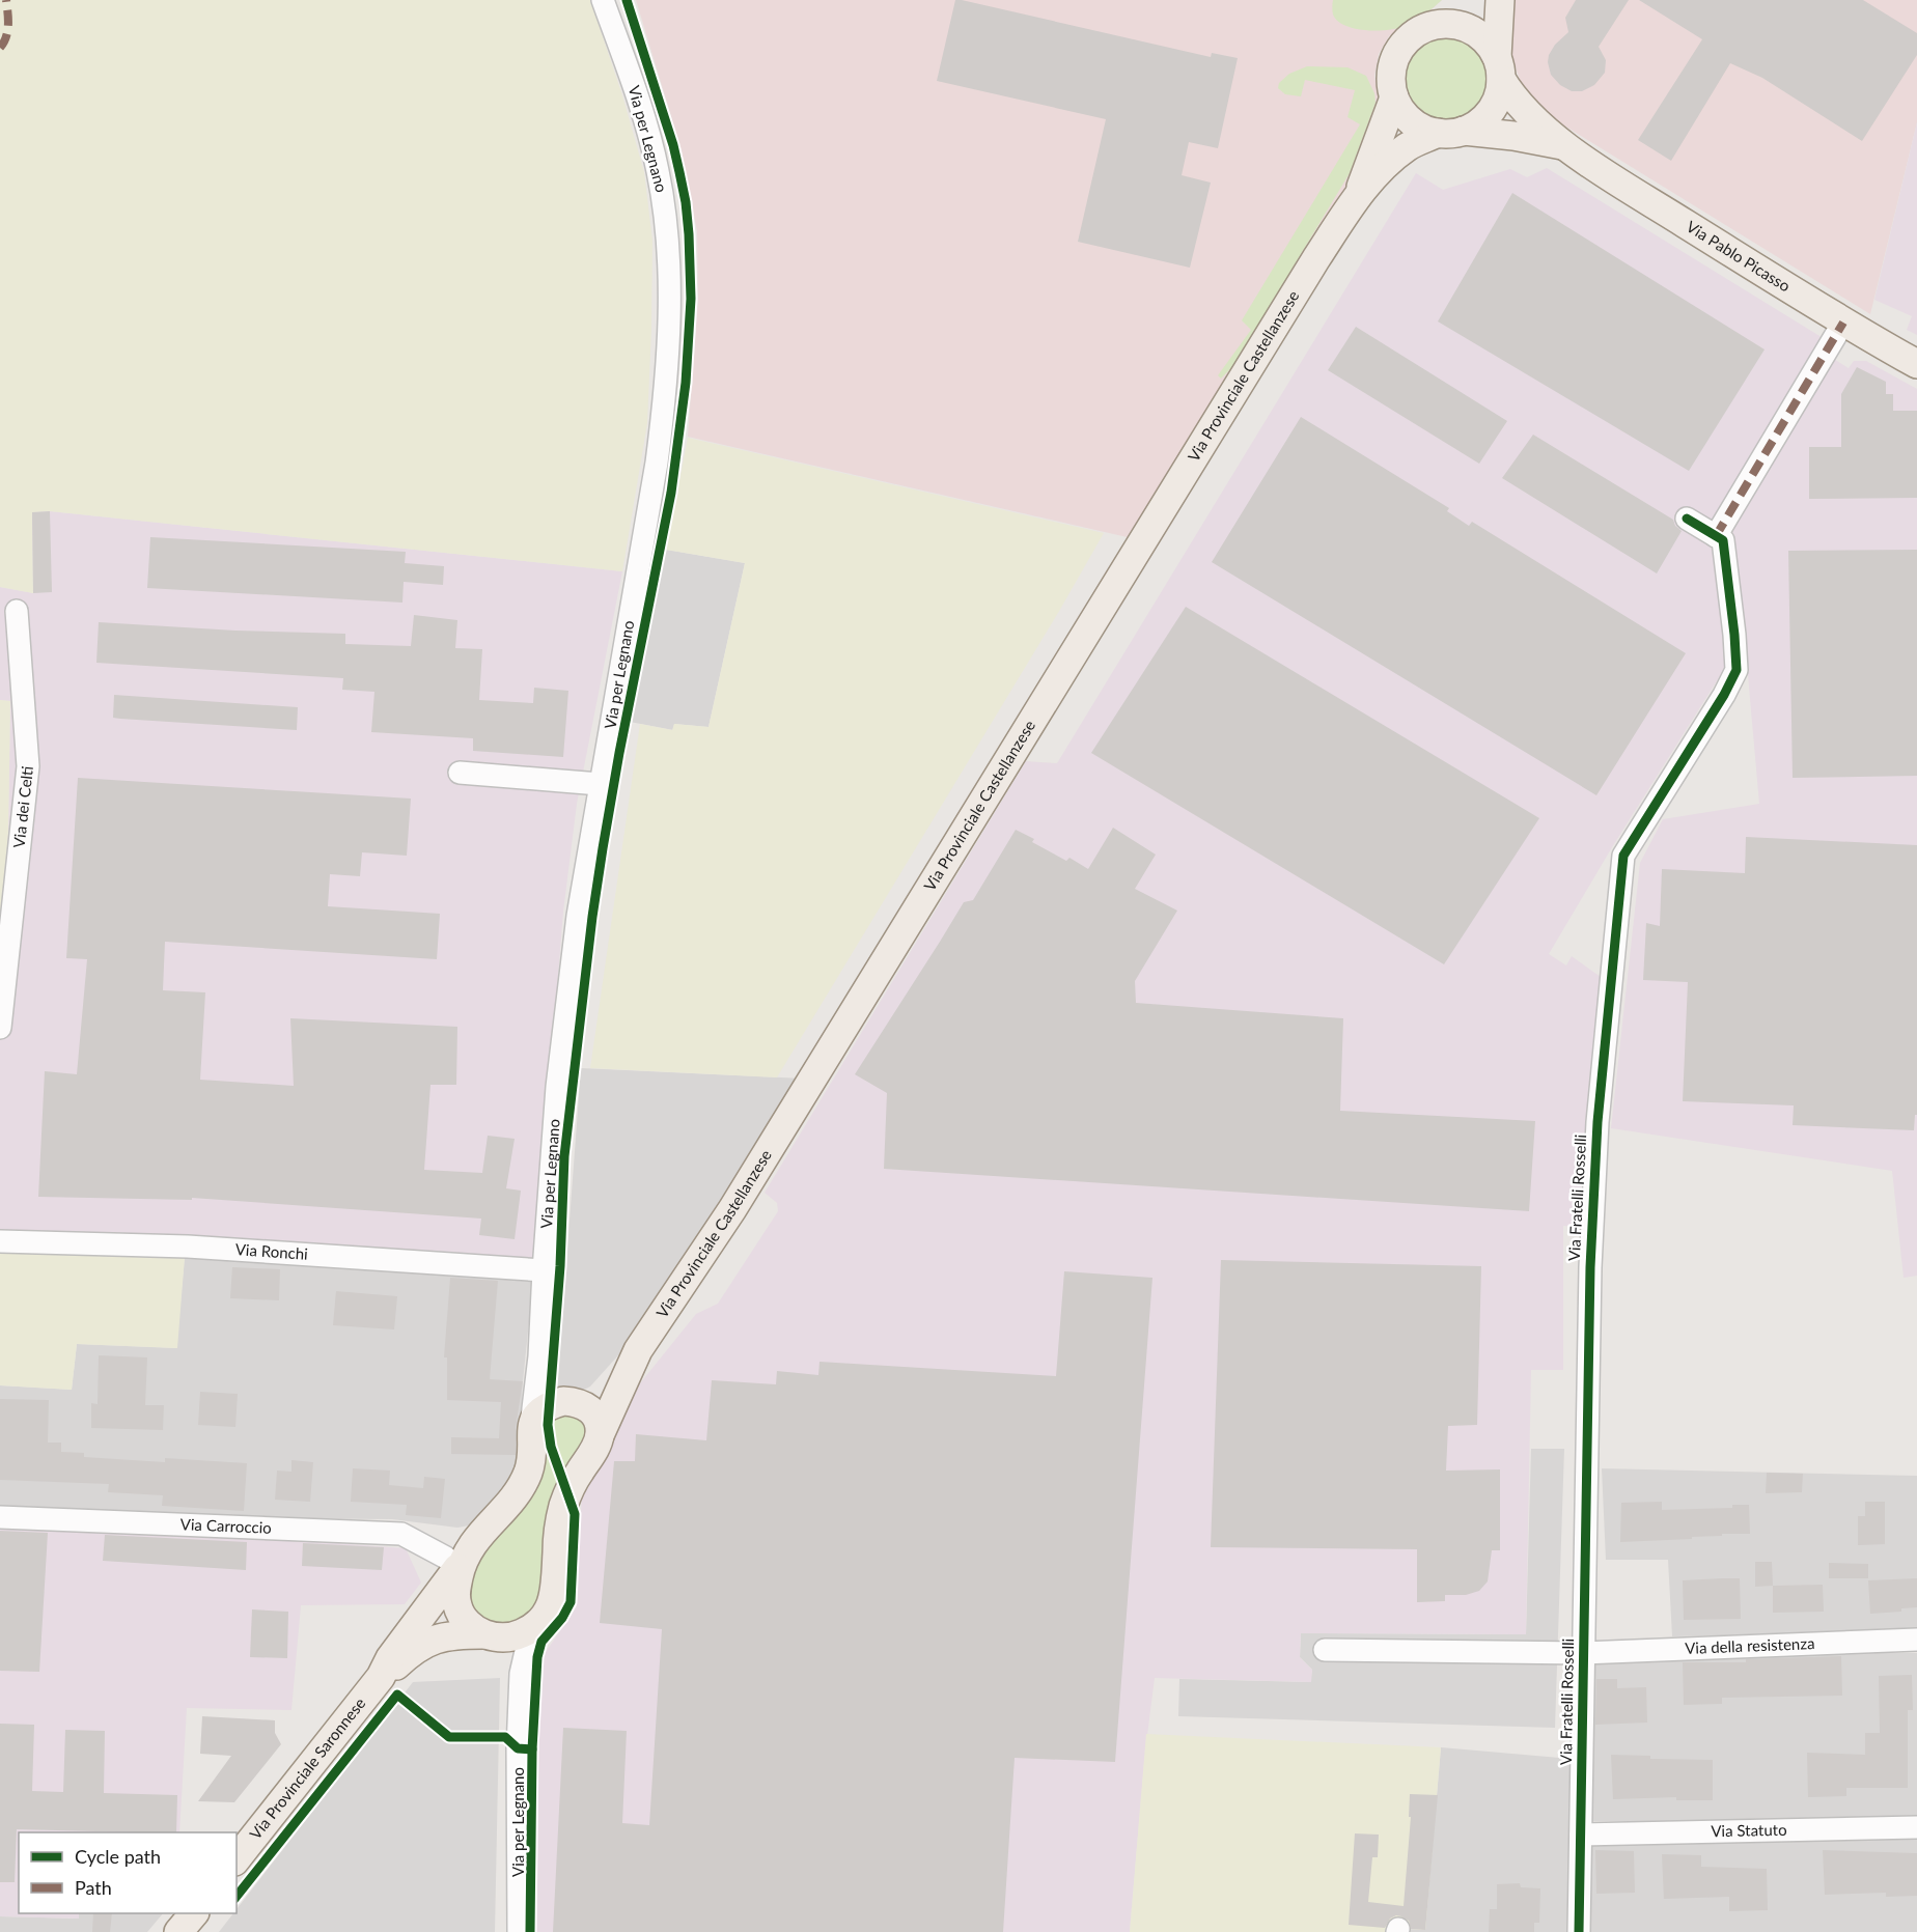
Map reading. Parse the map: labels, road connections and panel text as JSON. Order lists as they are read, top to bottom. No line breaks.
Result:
{"streets":{"main road":["Via Pablo Picasso","Via Provinciale Castellanzese","Via Provinciale Saronnese"],"street":["Via per Legnano","Via dei Celti","Via Fratelli Rosselli","Via Ronchi","Via Carroccio","Via della resistenza","Via Statuto"]},"crossings":[["Via per Legnano","Via Provinciale Castellanzese"],["Via per Legnano","Via Ronchi"],["Via per Legnano","Via Provinciale Saronnese"],["Via Provinciale Castellanzese","Via Provinciale Saronnese"],["Via Fratelli Rosselli","Via della resistenza"],["Via Fratelli Rosselli","Via Statuto"],["Via Carroccio","Via Provinciale Saronnese"]],"legend":["Cycle path","Path"]}
